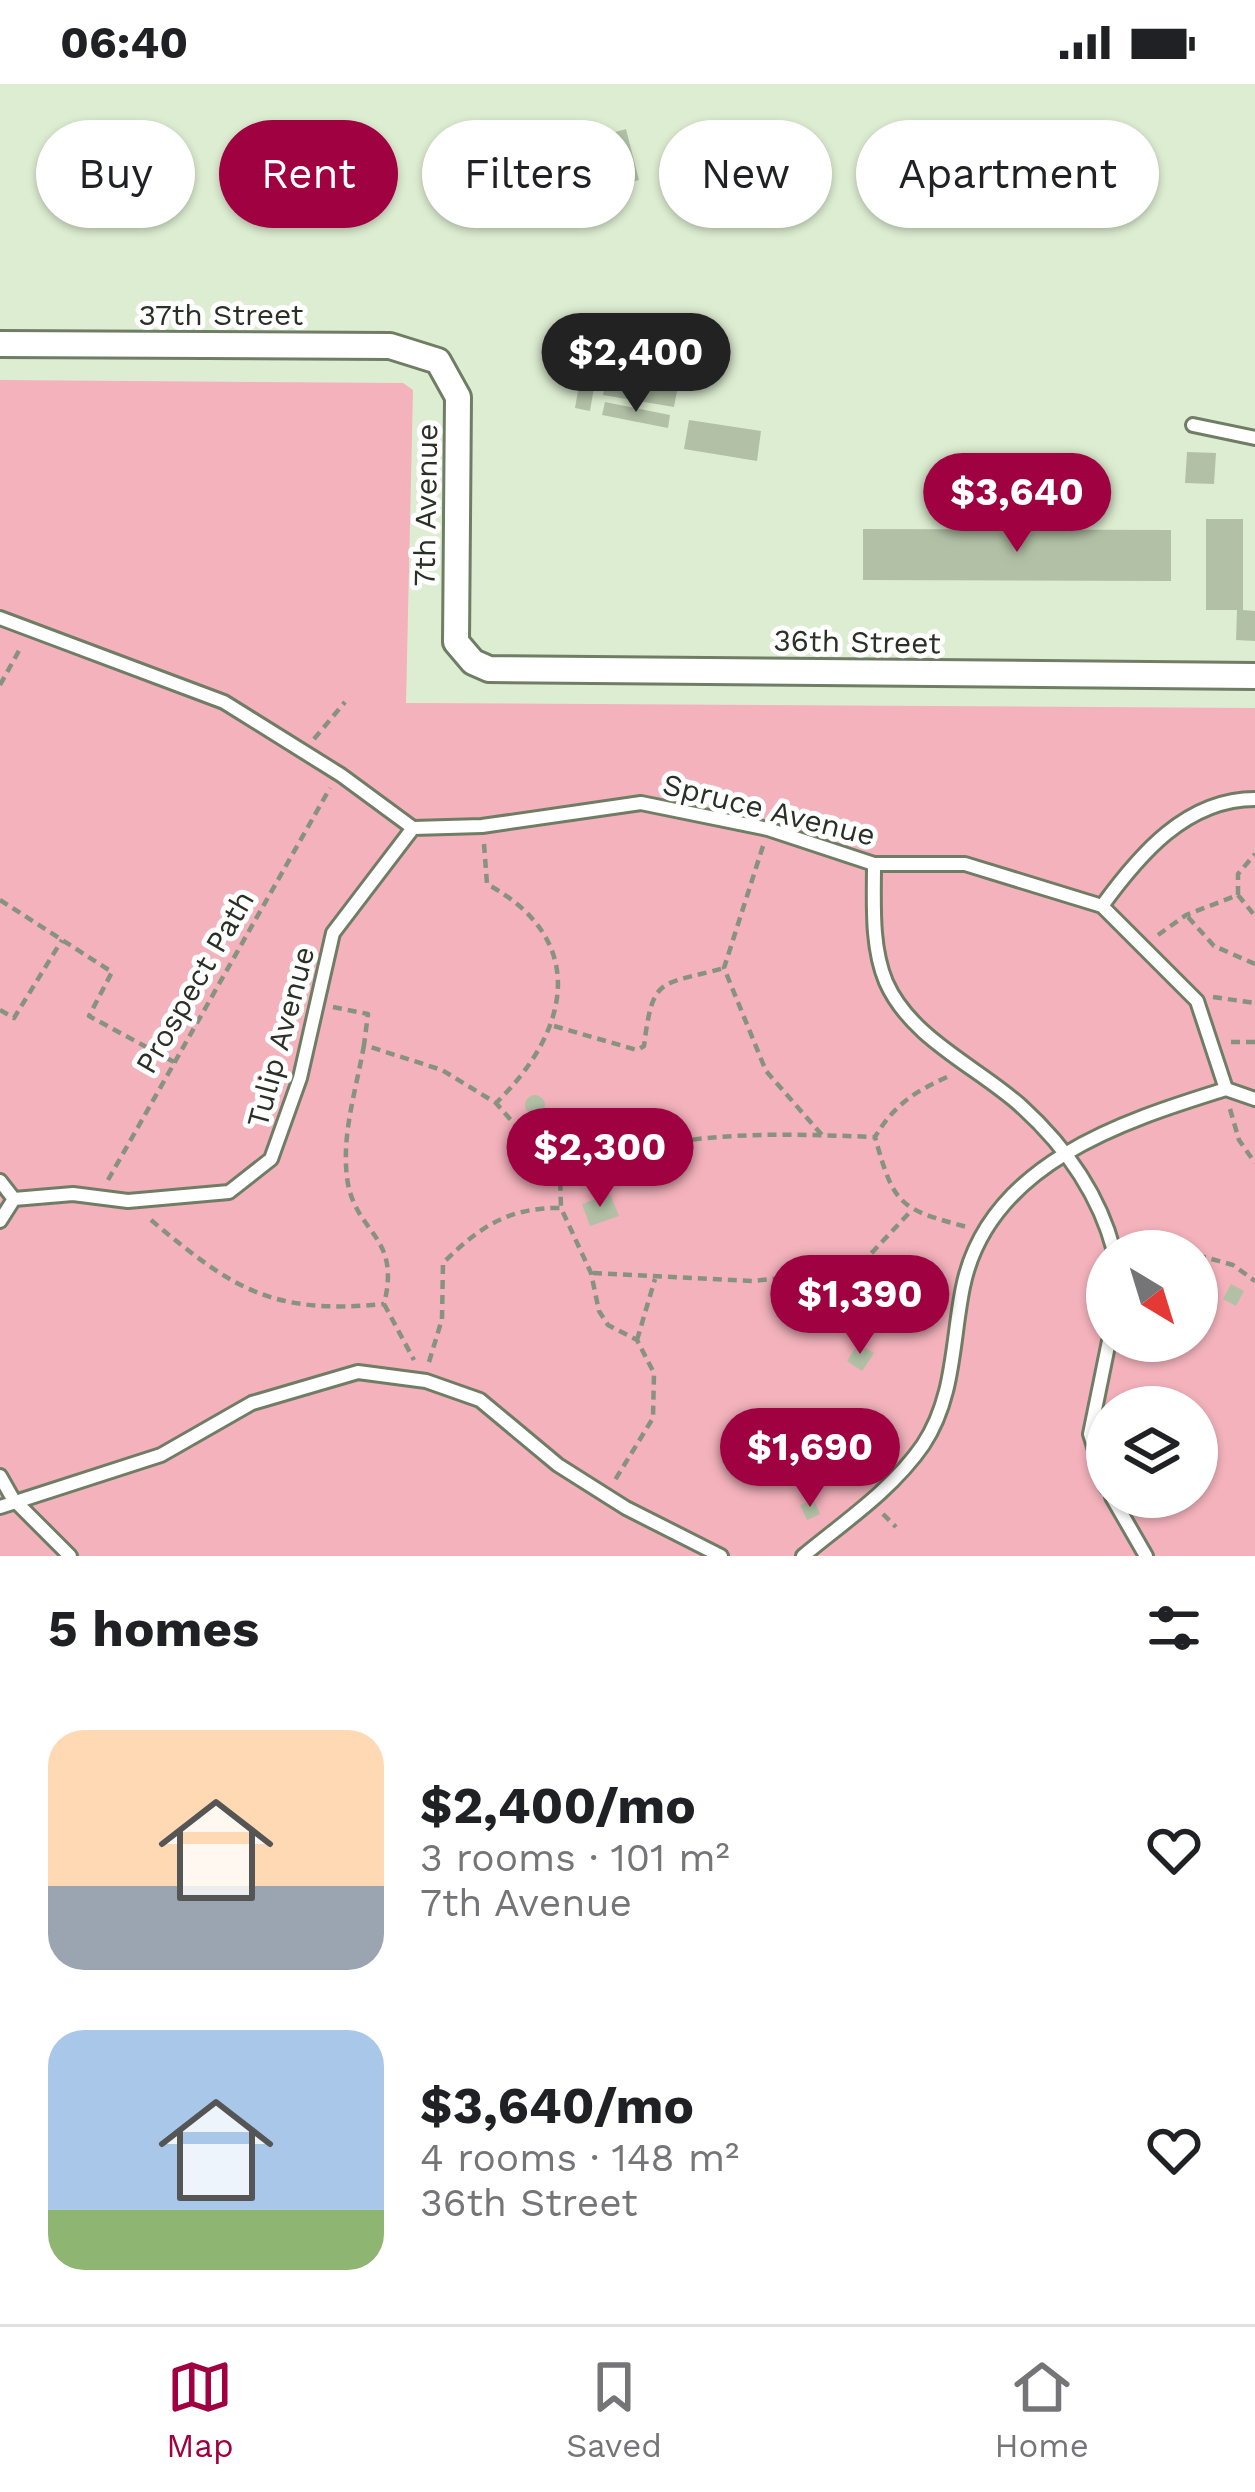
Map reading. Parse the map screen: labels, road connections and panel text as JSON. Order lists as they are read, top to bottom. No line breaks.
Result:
{"streets":{"street":["37th Street","7th Avenue","36th Street"],"lane":["Spruce Avenue","Tulip Avenue"],"path":["Prospect Path"]},"crossings":[["37th Street","7th Avenue"],["7th Avenue","36th Street"],["Spruce Avenue","Tulip Avenue"],["Prospect Path","Tulip Avenue"]],"north":"bottom right","page":{"status":"06:40","chip":["Buy","Rent","Filters","New","Apartment"],"price":["$2,400","$3,640","$2,300","$1,390","$1,690"],"heading":"5 homes","list":[{"name":"$2,400/mo","note":"3 rooms · 101 m² · 7th Avenue"},{"name":"$3,640/mo","note":"4 rooms · 148 m² · 36th Street"}],"tabs":["Map","Saved","Home"]}}
